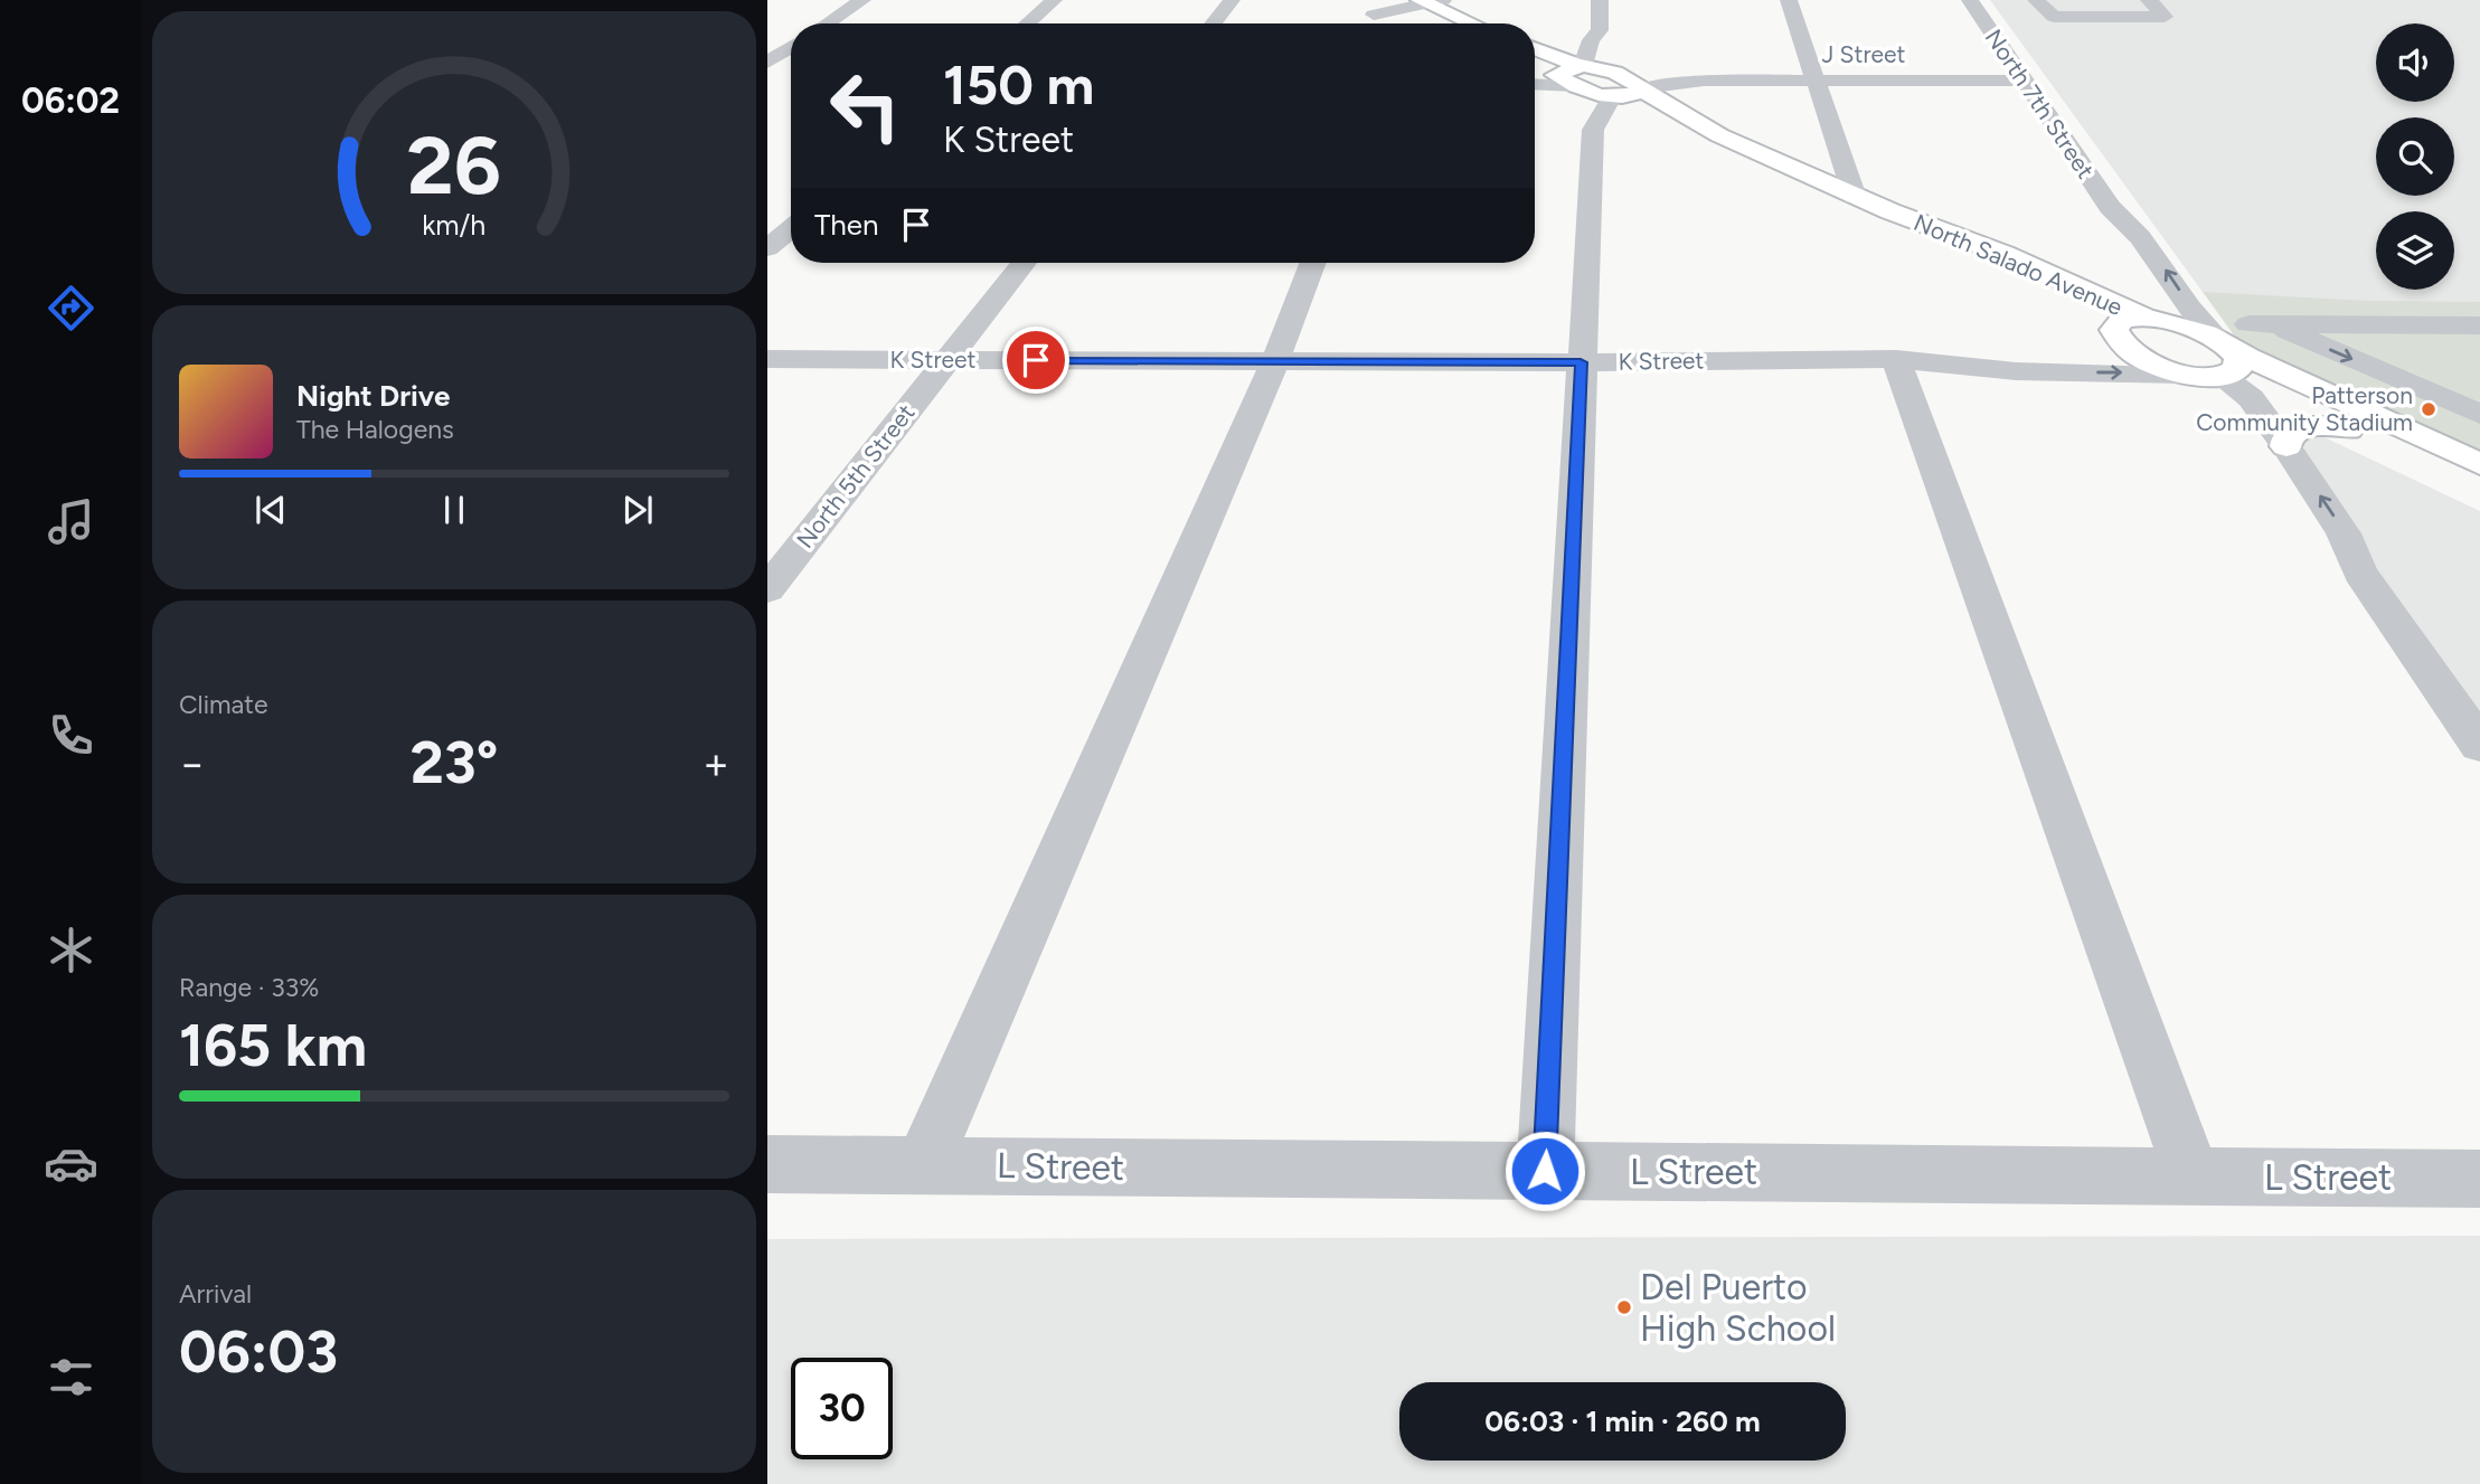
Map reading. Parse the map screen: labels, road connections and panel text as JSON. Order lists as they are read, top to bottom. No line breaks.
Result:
{"streets":{"main road":["North Salado Avenue"],"street":["J Street","North 7th Street","K Street","North 5th Street","L Street"]},"crossings":[["J Street","North 7th Street"],["J Street","North Salado Avenue"],["North 7th Street","North Salado Avenue"],["North Salado Avenue","K Street"],["K Street","North 5th Street"]],"places":["Patterson Community Stadium","Del Puerto High School"],"page":{"tabs":"06:02","turn":["150 m","K Street"],"then":"Then","song":["Night Drive","The Halogens"],"tile":["Climate",["Range · 33%","165 km"],["Arrival","06:03"]],"heat":["−","23°","+"],"limit":"30","trip":"06:03 · 1 min · 260 m","gauge":["26","km/h"]}}
